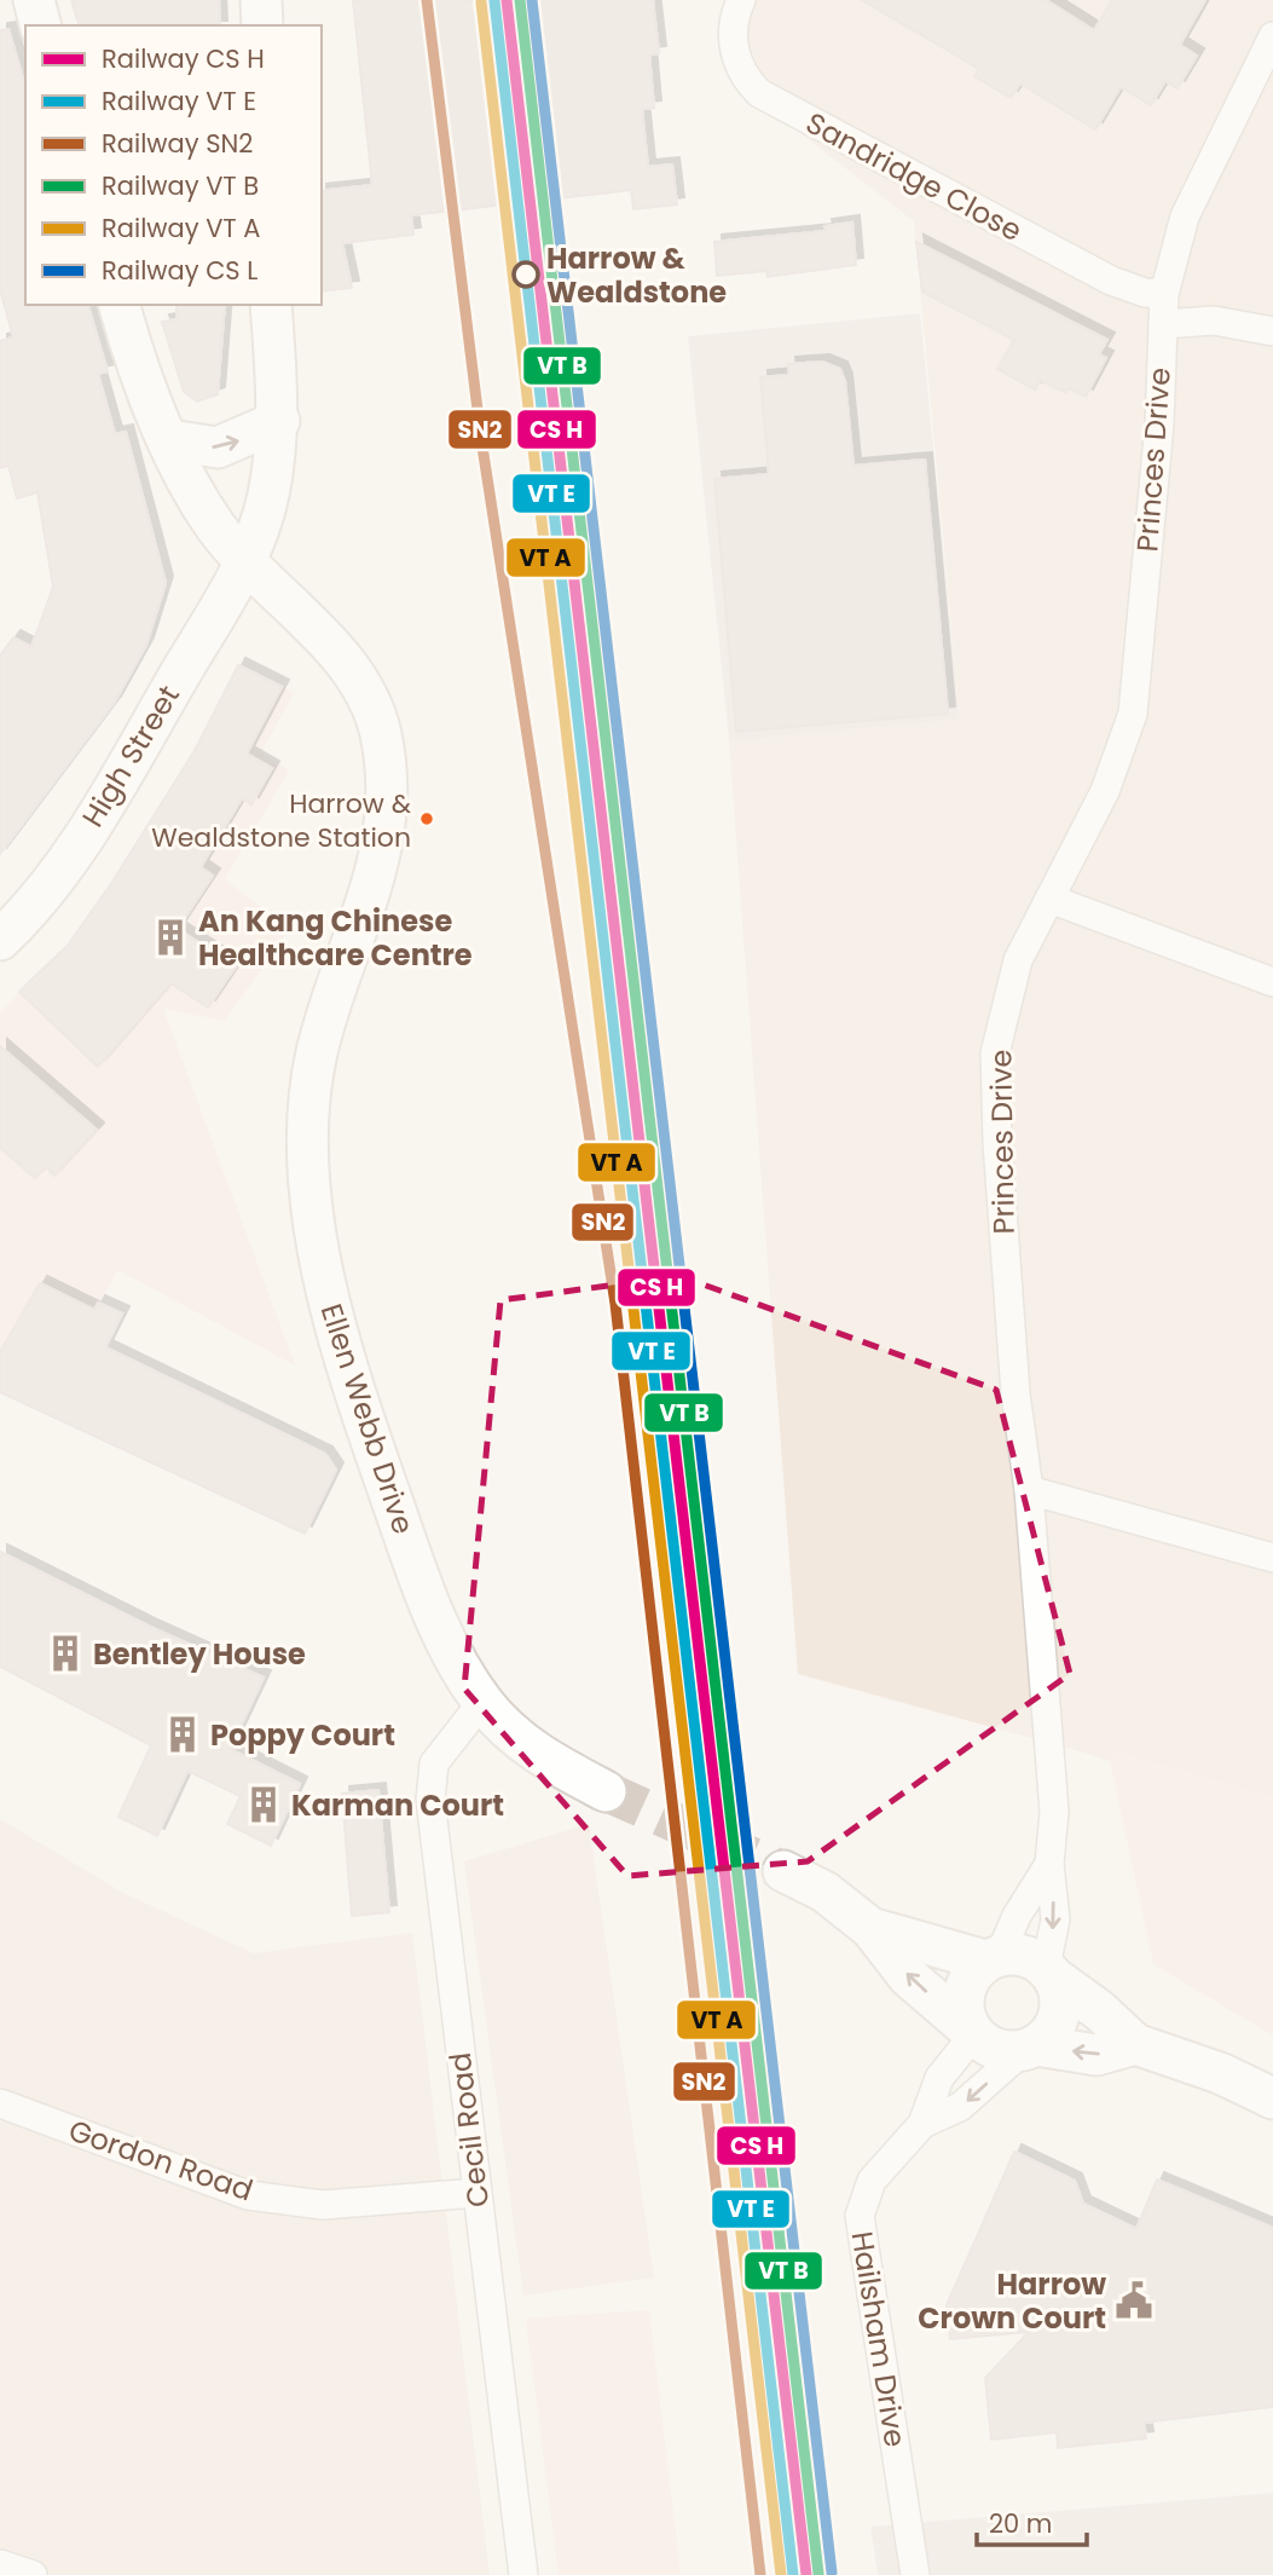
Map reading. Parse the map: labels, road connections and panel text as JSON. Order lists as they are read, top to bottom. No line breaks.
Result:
{"streets":{"street":["Sandridge Close","Princes Drive","High Street","Ellen Webb Drive","Cecil Road","Gordon Road","Hailsham Drive"]},"crossings":[["Sandridge Close","Princes Drive"],["Princes Drive","Hailsham Drive"],["High Street","Ellen Webb Drive"],["Ellen Webb Drive","Cecil Road"],["Cecil Road","Gordon Road"]],"places":{"other":["Harrow & Wealdstone","Harrow & Wealdstone Station"],"building":["An Kang Chinese Healthcare Centre","Bentley House","Poppy Court","Karman Court"],"public building":["Harrow Crown Court"]},"lines":["rail line SN2"],"legend":["Railway CS H","Railway VT E","Railway SN2","Railway VT B","Railway VT A","Railway CS L"],"scale_bar":"20 m"}
